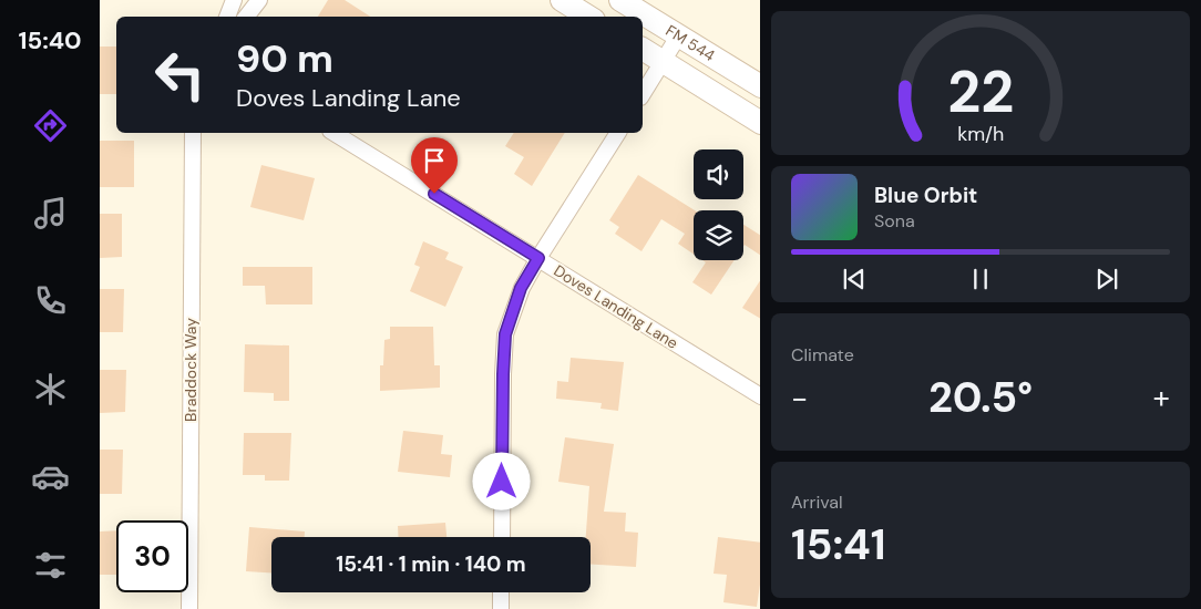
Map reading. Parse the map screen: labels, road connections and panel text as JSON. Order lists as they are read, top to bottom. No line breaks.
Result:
{"streets":{"main road":["FM 544"],"street":["Doves Landing Lane","Braddock Way"]},"page":{"tabs":"15:40","turn":["90 m","Doves Landing Lane"],"song":["Blue Orbit","Sona"],"tile":["Climate",["Arrival","15:41"]],"heat":["−","20.5°","+"],"limit":"30","trip":"15:41 · 1 min · 140 m","gauge":["22","km/h"]}}
